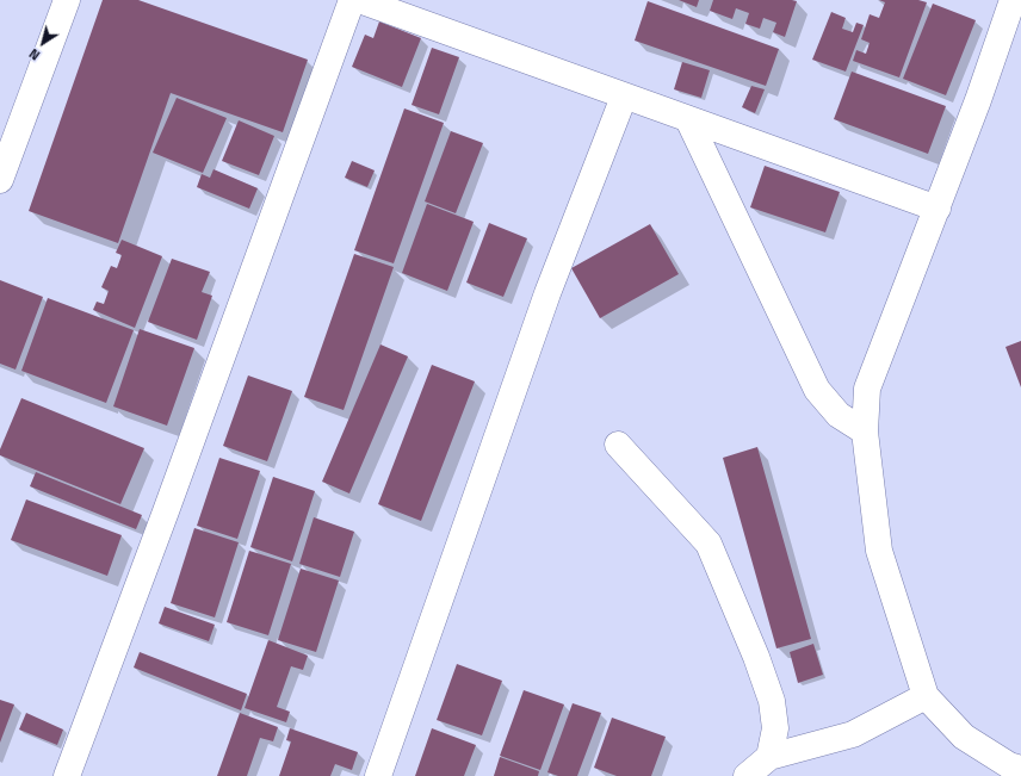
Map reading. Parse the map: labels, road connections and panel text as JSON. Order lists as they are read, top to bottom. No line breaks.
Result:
{"north":"bottom left"}
